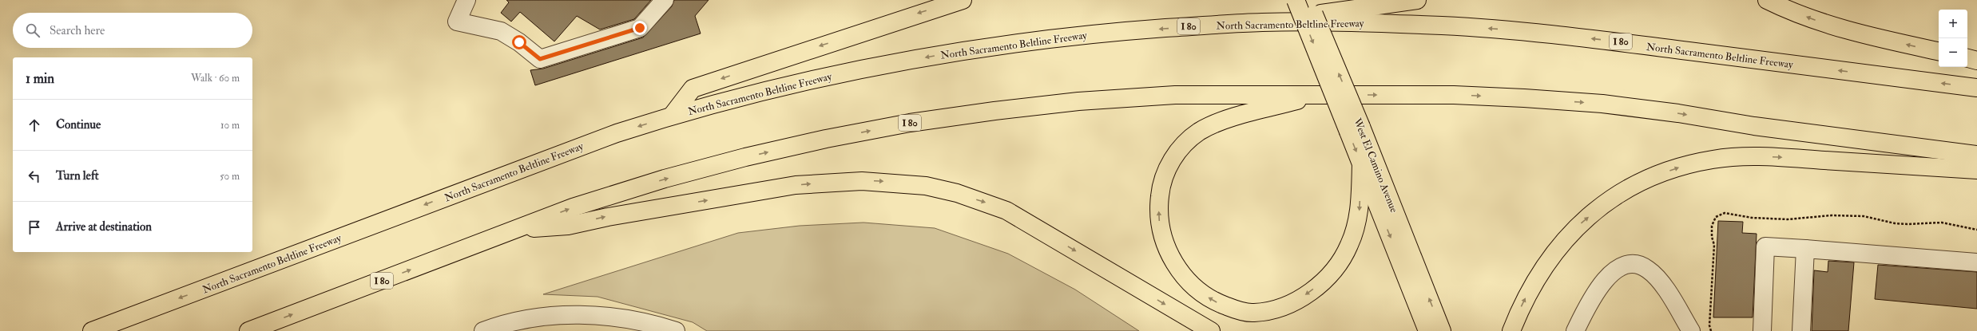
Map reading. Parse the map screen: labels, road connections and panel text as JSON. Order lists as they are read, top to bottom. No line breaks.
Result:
{"streets":{"main road":["North Sacramento Beltline Freeway","I 80","West El Camino Avenue"]},"page":{"map_buttons":["+","−"],"search":"Search here","heading":["1 min","Walk · 60 m"],"list":[["Continue","10 m"],["Turn left","50 m"],"Arrive at destination"]}}
